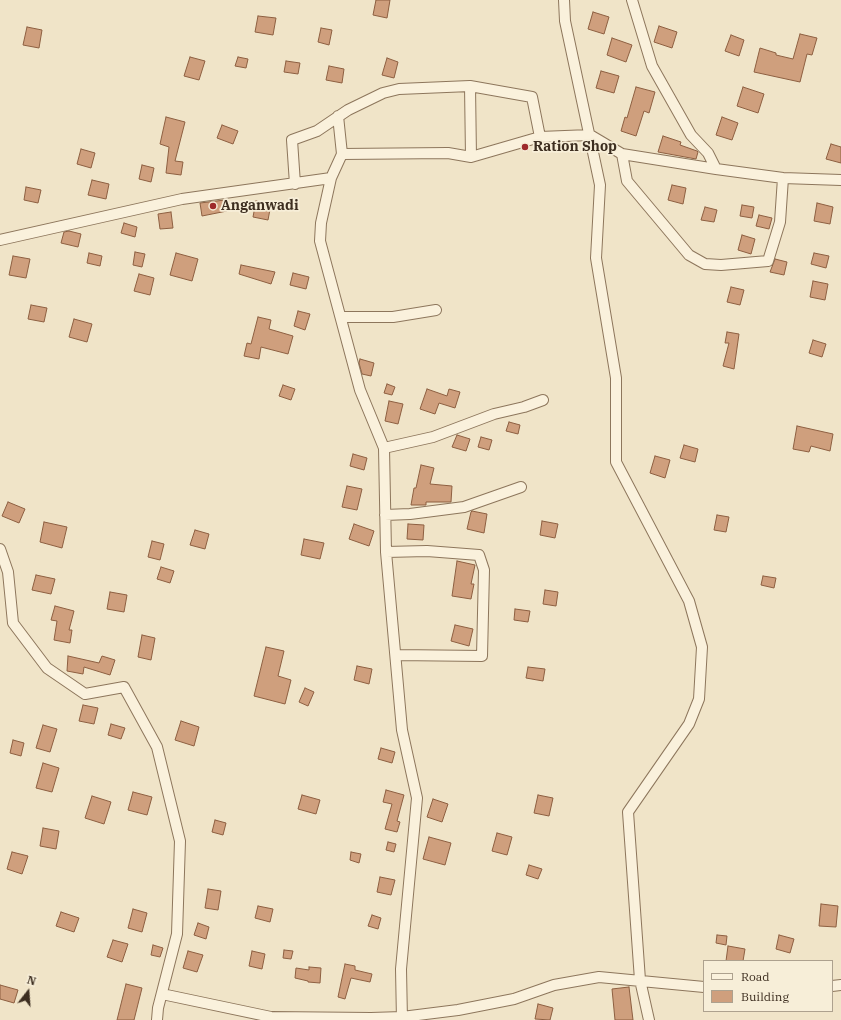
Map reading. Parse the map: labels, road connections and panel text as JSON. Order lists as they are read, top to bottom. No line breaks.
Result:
{"places":["Ration Shop","Anganwadi"],"legend":["Road","Building"],"north":"top"}
